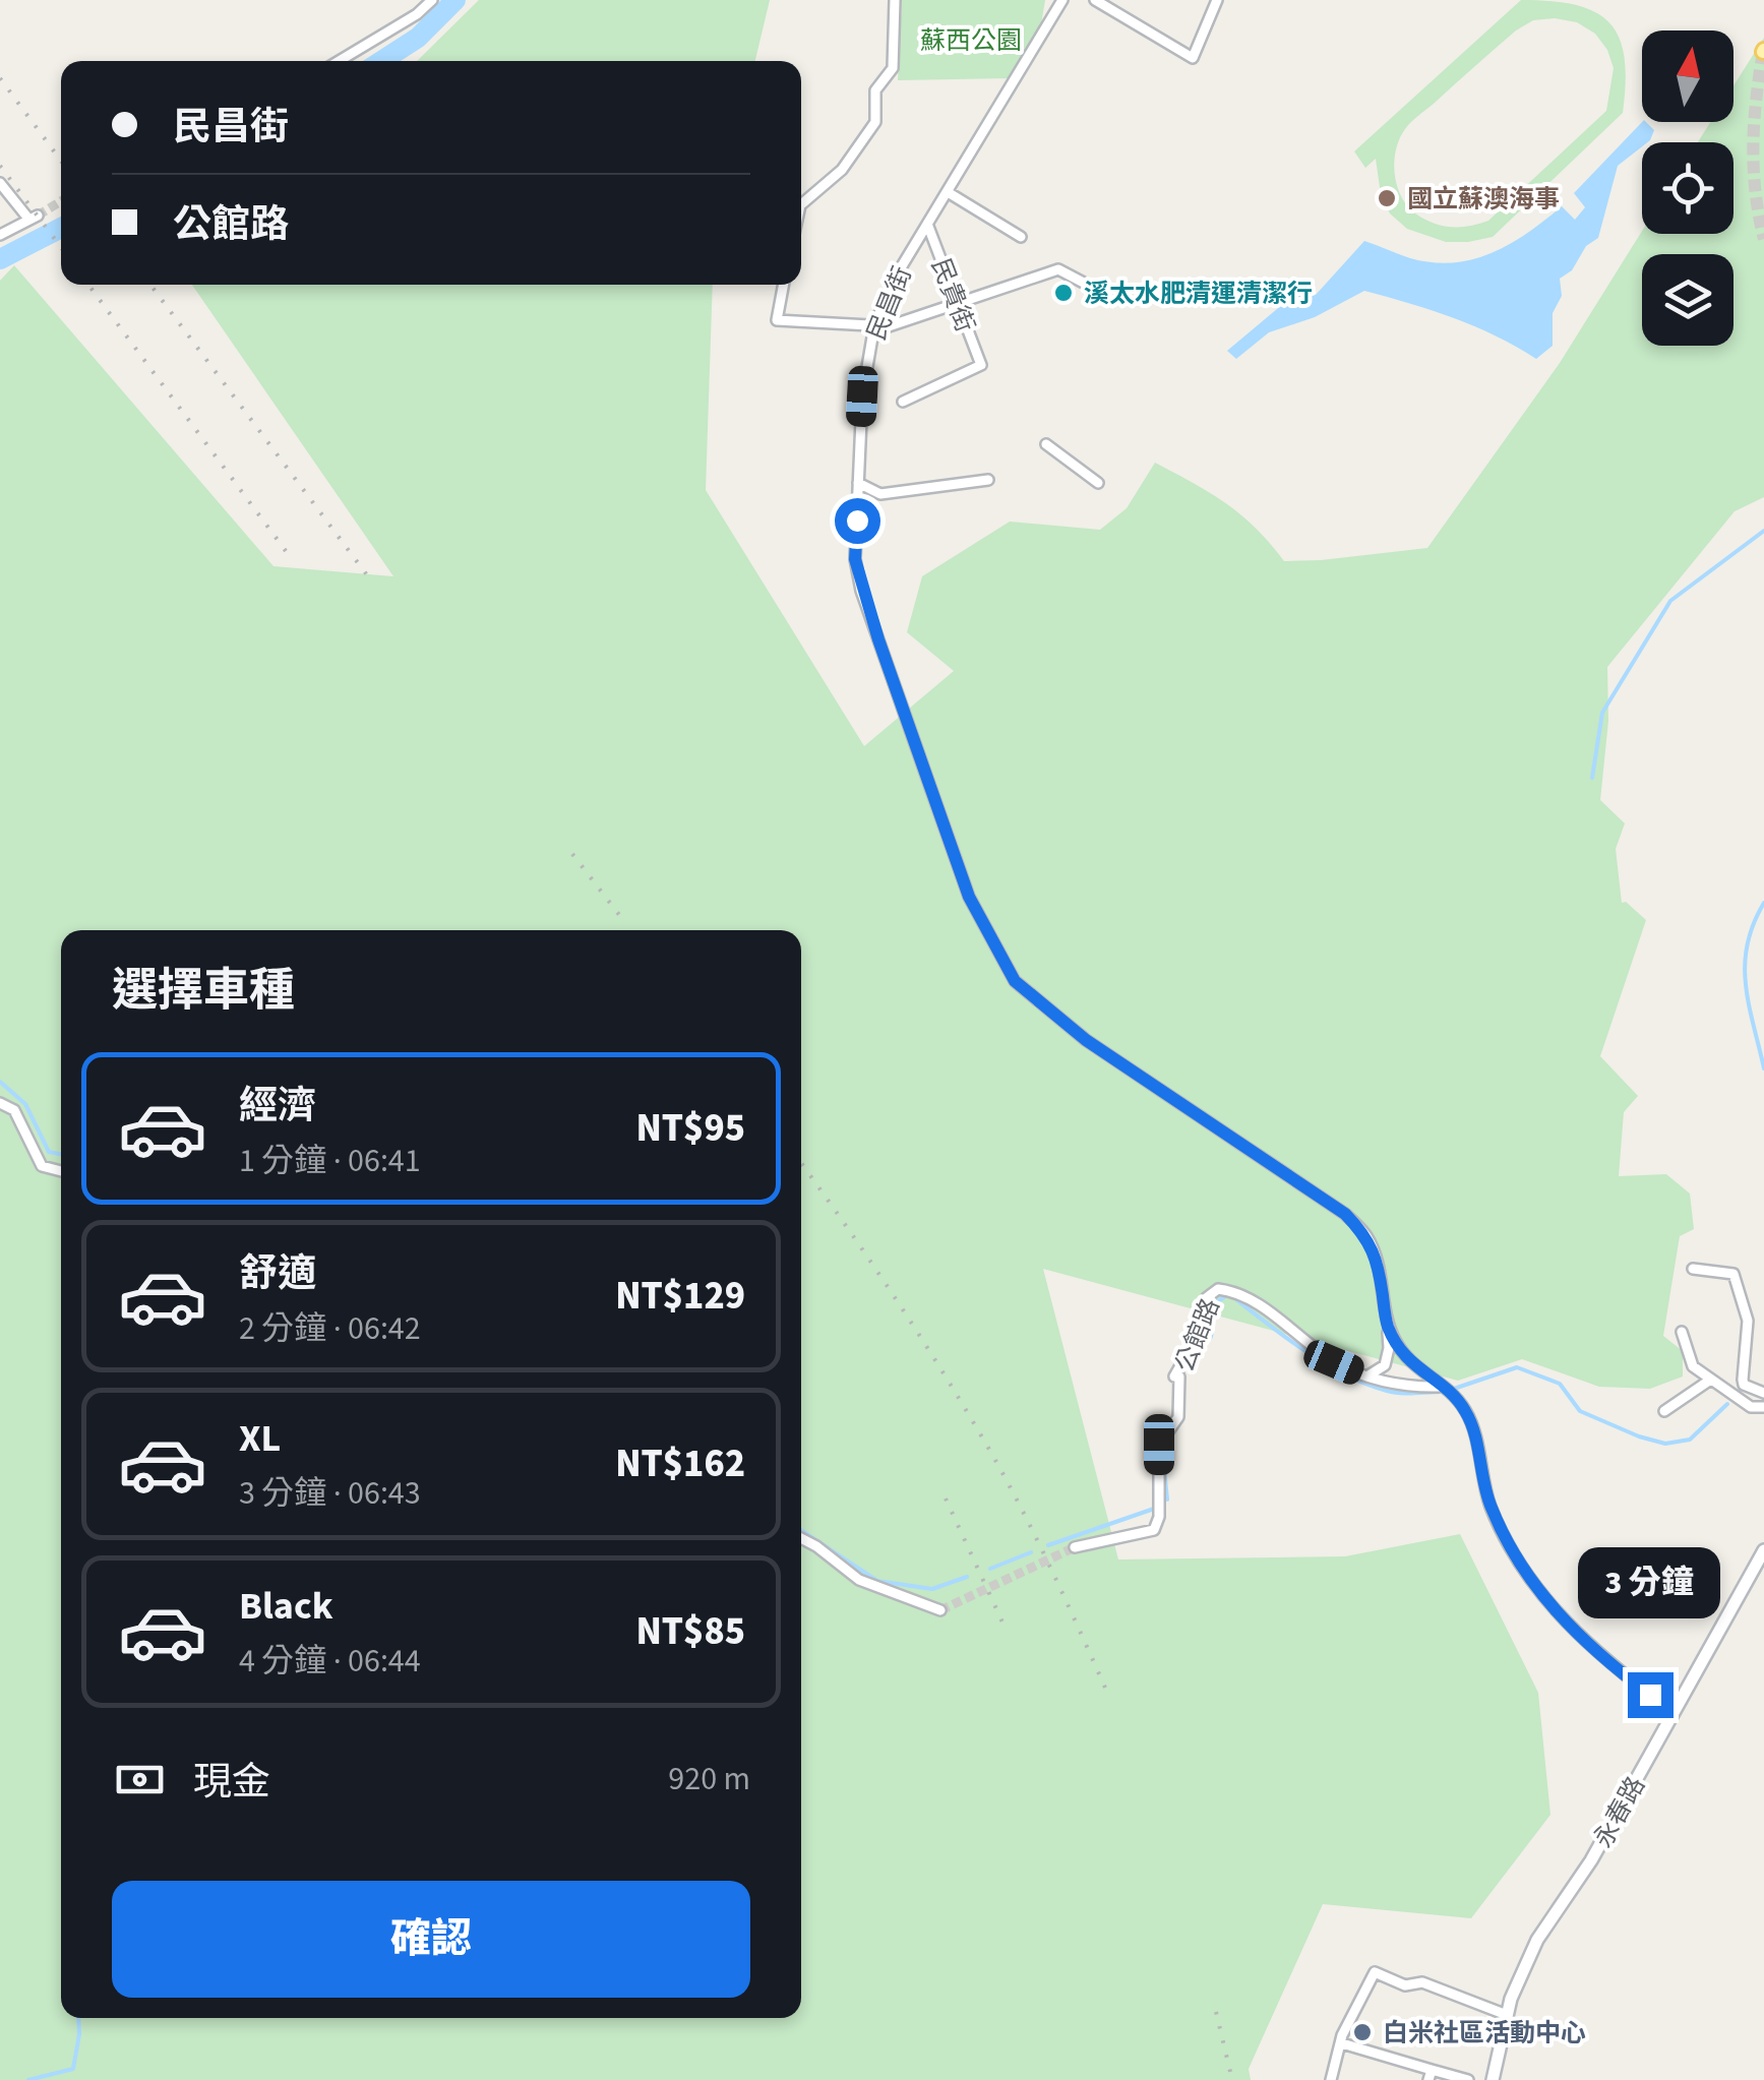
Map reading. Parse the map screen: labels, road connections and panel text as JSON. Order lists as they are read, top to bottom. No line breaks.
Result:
{"streets":{"street":["民貴街","民昌街","公館路","永春路"]},"crossings":[["民貴街","民昌街"],["民昌街","公館路"]],"parks":["蘇西公園"],"places":["國立蘇澳海事","溪太水肥清運清潔行","白米社區活動中心"],"north":"top","page":{"banner":["民昌街","公館路"],"heading":"選擇車種","list":[{"name":"經濟","note":"1 分鐘 · 06:41","value":"NT$95"},{"name":"舒適","note":"2 分鐘 · 06:42","value":"NT$129"},{"name":"XL","note":"3 分鐘 · 06:43","value":"NT$162"},{"name":"Black","note":"4 分鐘 · 06:44","value":"NT$85"}],"bubble":"3 分鐘","pay":["現金","920 m"],"buttons":"確認"}}
